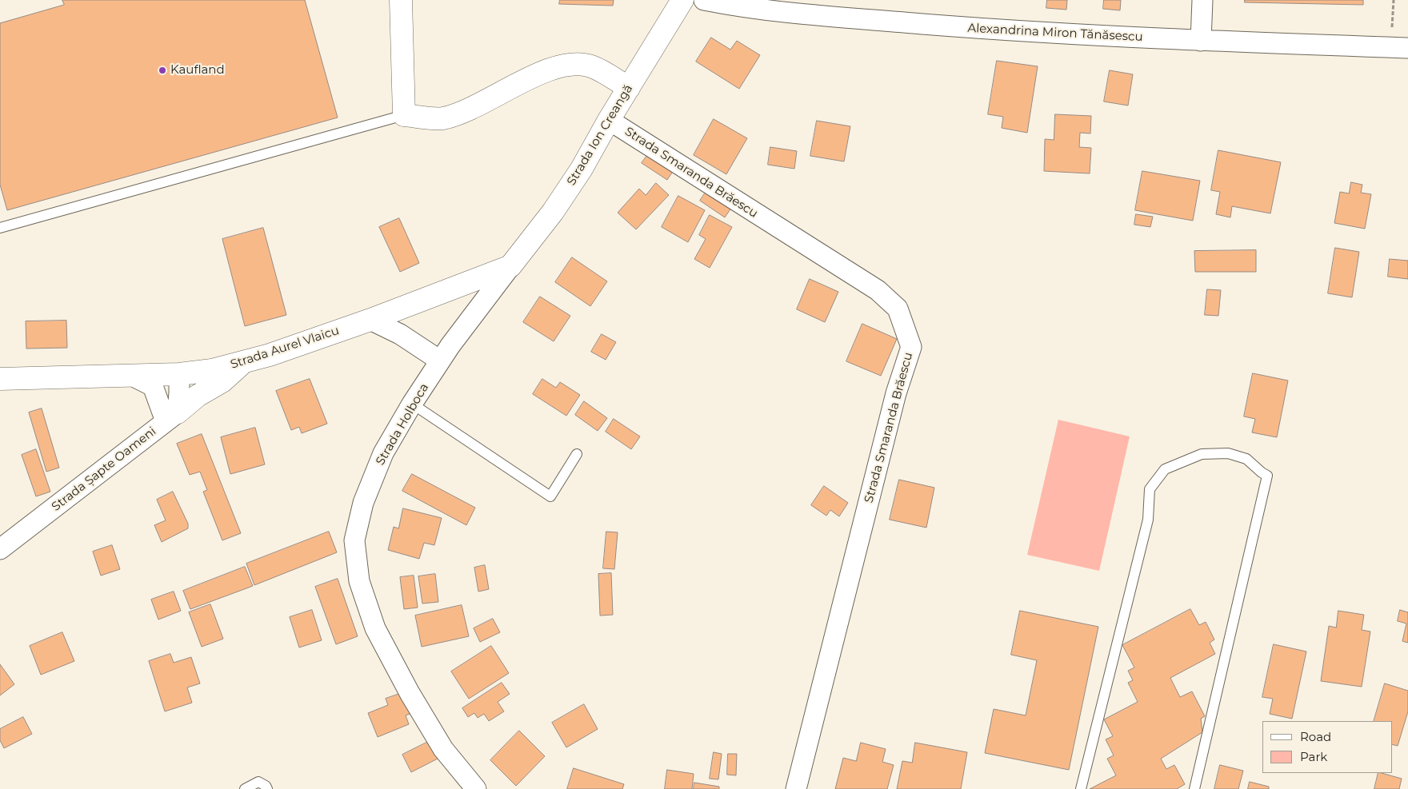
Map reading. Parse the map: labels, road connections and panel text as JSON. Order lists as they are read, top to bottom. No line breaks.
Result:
{"streets":{"street":["Alexandrina Miron Tănăsescu","Strada Ion Creangă","Strada Smaranda Brăescu","Strada Aurel Vlaicu","Strada Holboca","Strada Șapte Oameni"]},"crossings":[["Strada Ion Creangă","Strada Smaranda Brăescu"],["Strada Ion Creangă","Strada Aurel Vlaicu"],["Strada Ion Creangă","Strada Holboca"],["Strada Aurel Vlaicu","Strada Holboca"]],"places":["Kaufland"],"legend":["Road","Park"]}
